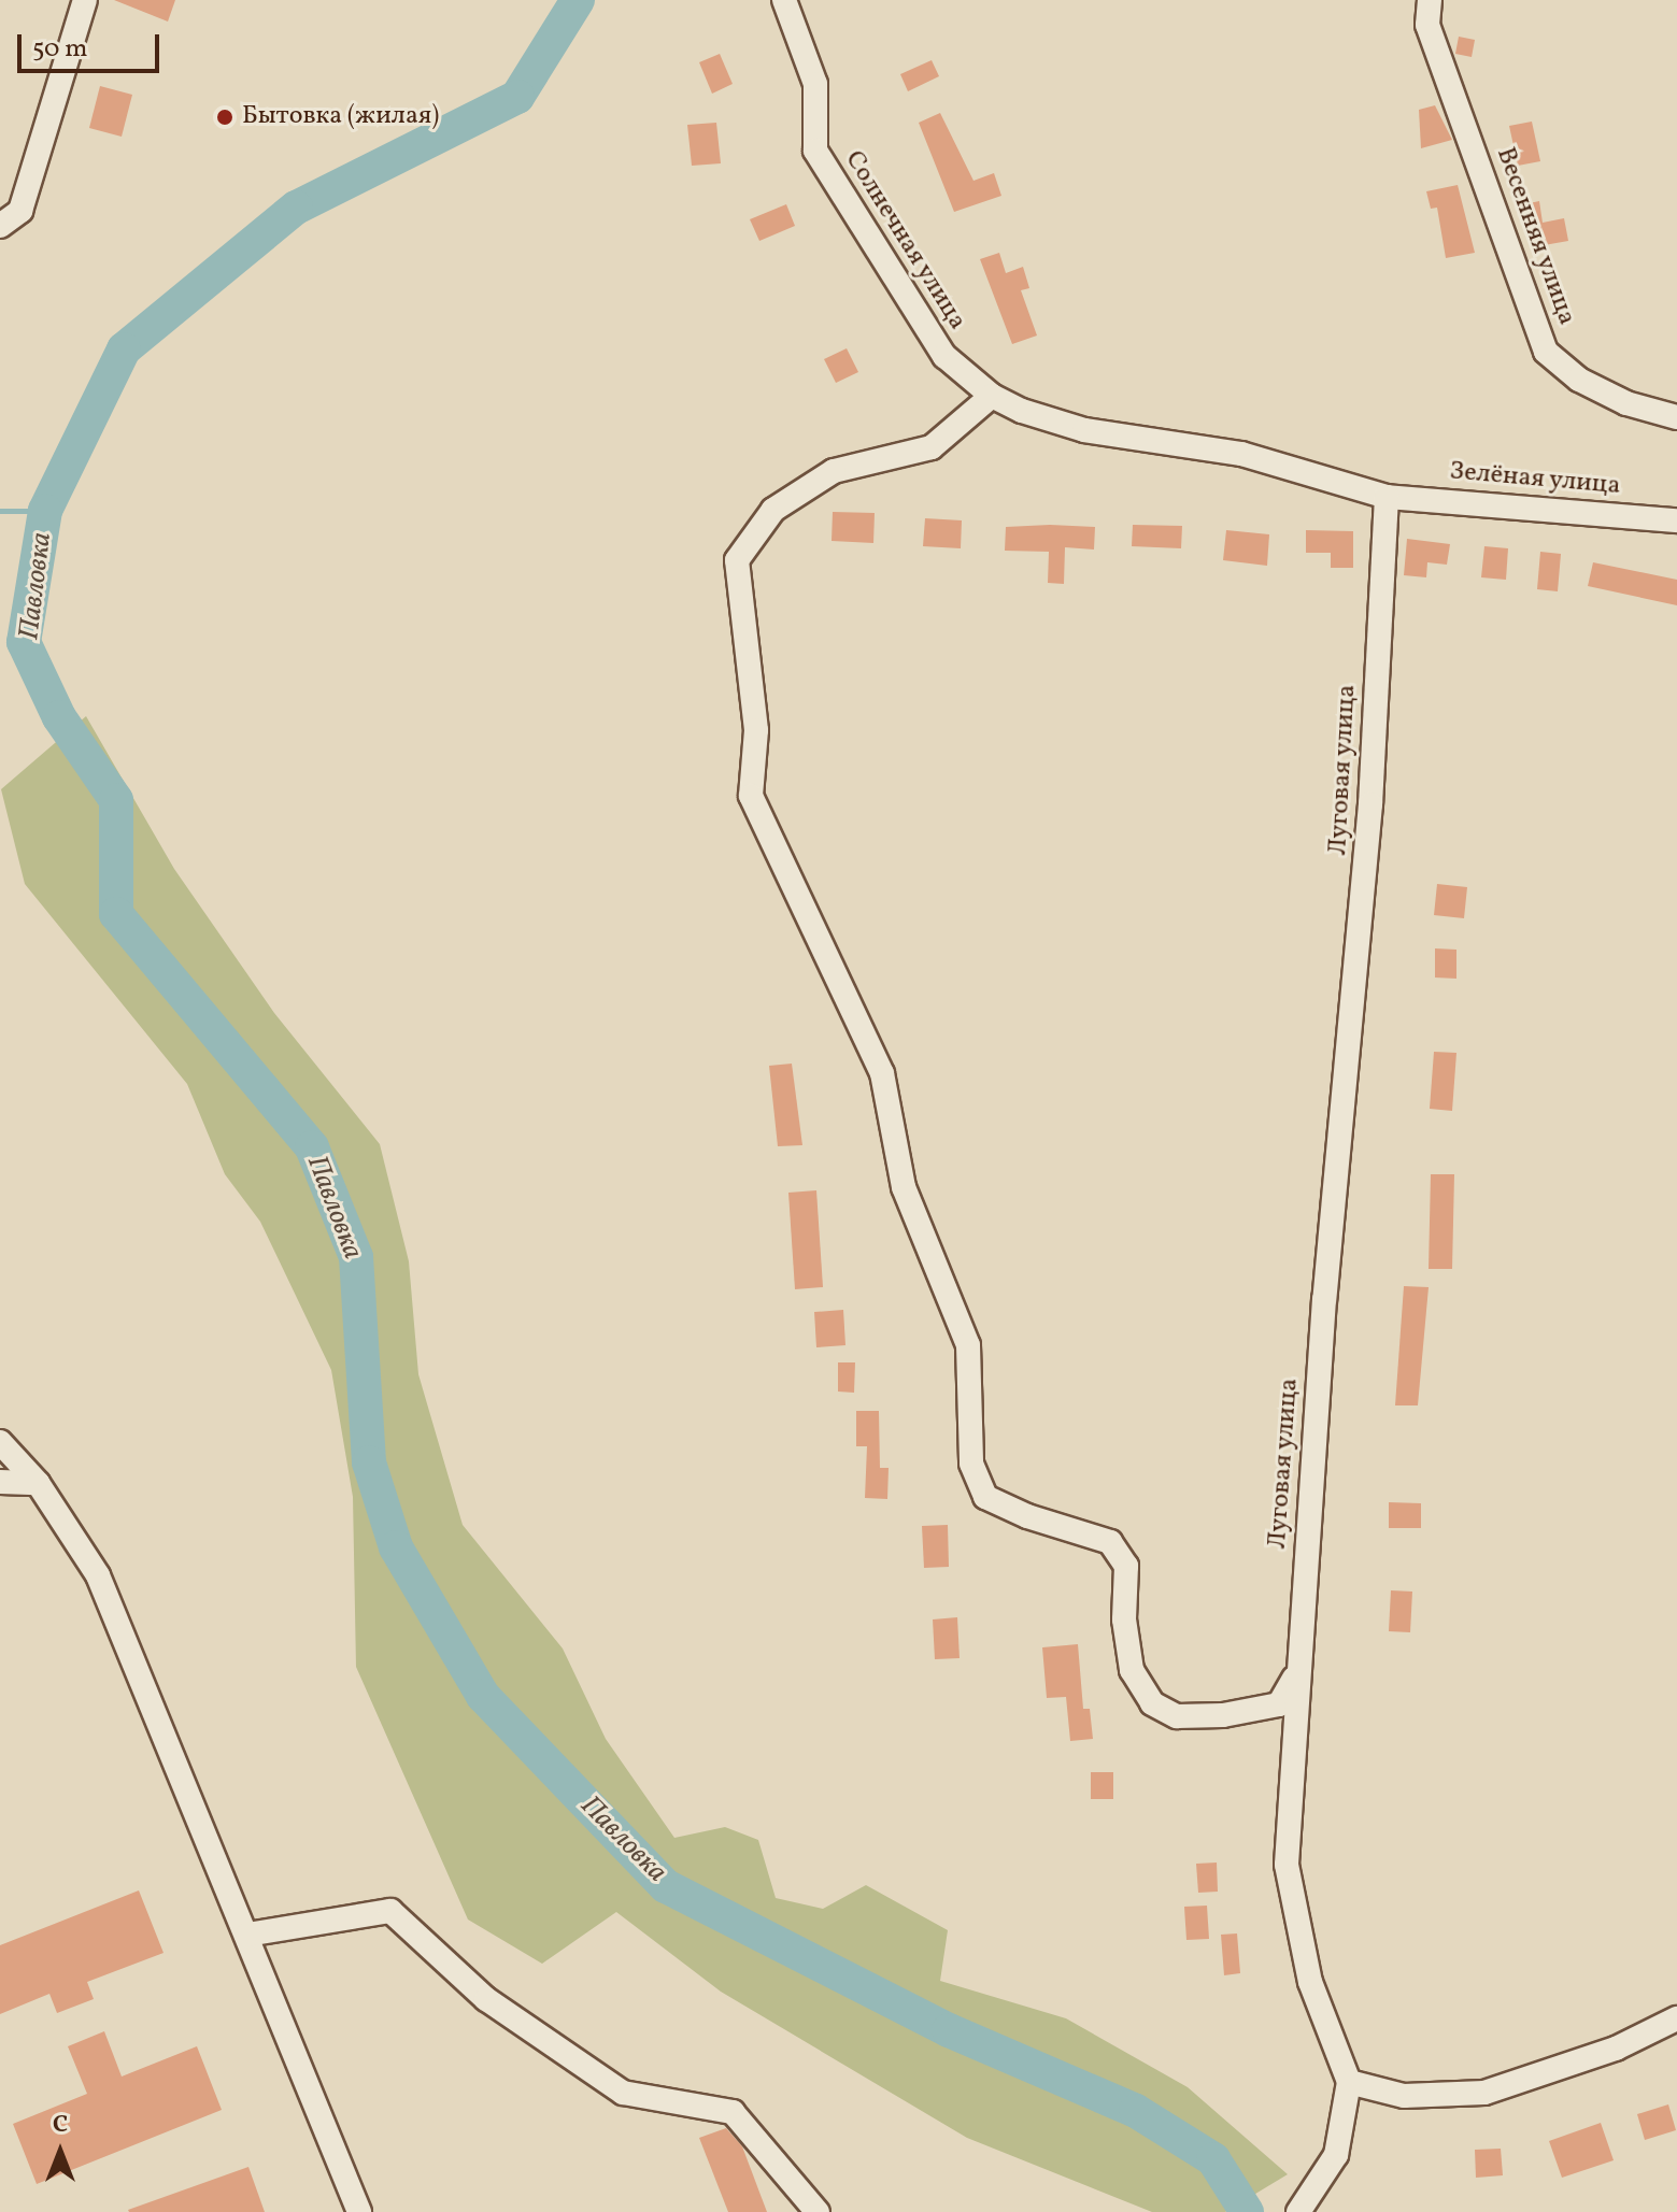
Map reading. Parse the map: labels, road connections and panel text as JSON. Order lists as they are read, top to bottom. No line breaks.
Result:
{"streets":{"street":["Весенняя улица","Солнечная улица","Зелёная улица","Луговая улица"]},"crossings":[["Солнечная улица","Зелёная улица"],["Солнечная улица","Луговая улица"],["Зелёная улица","Луговая улица"]],"water":["Павловка"],"places":["Бытовка (жилая)"],"scale_bar":"50 m","north":"top"}
